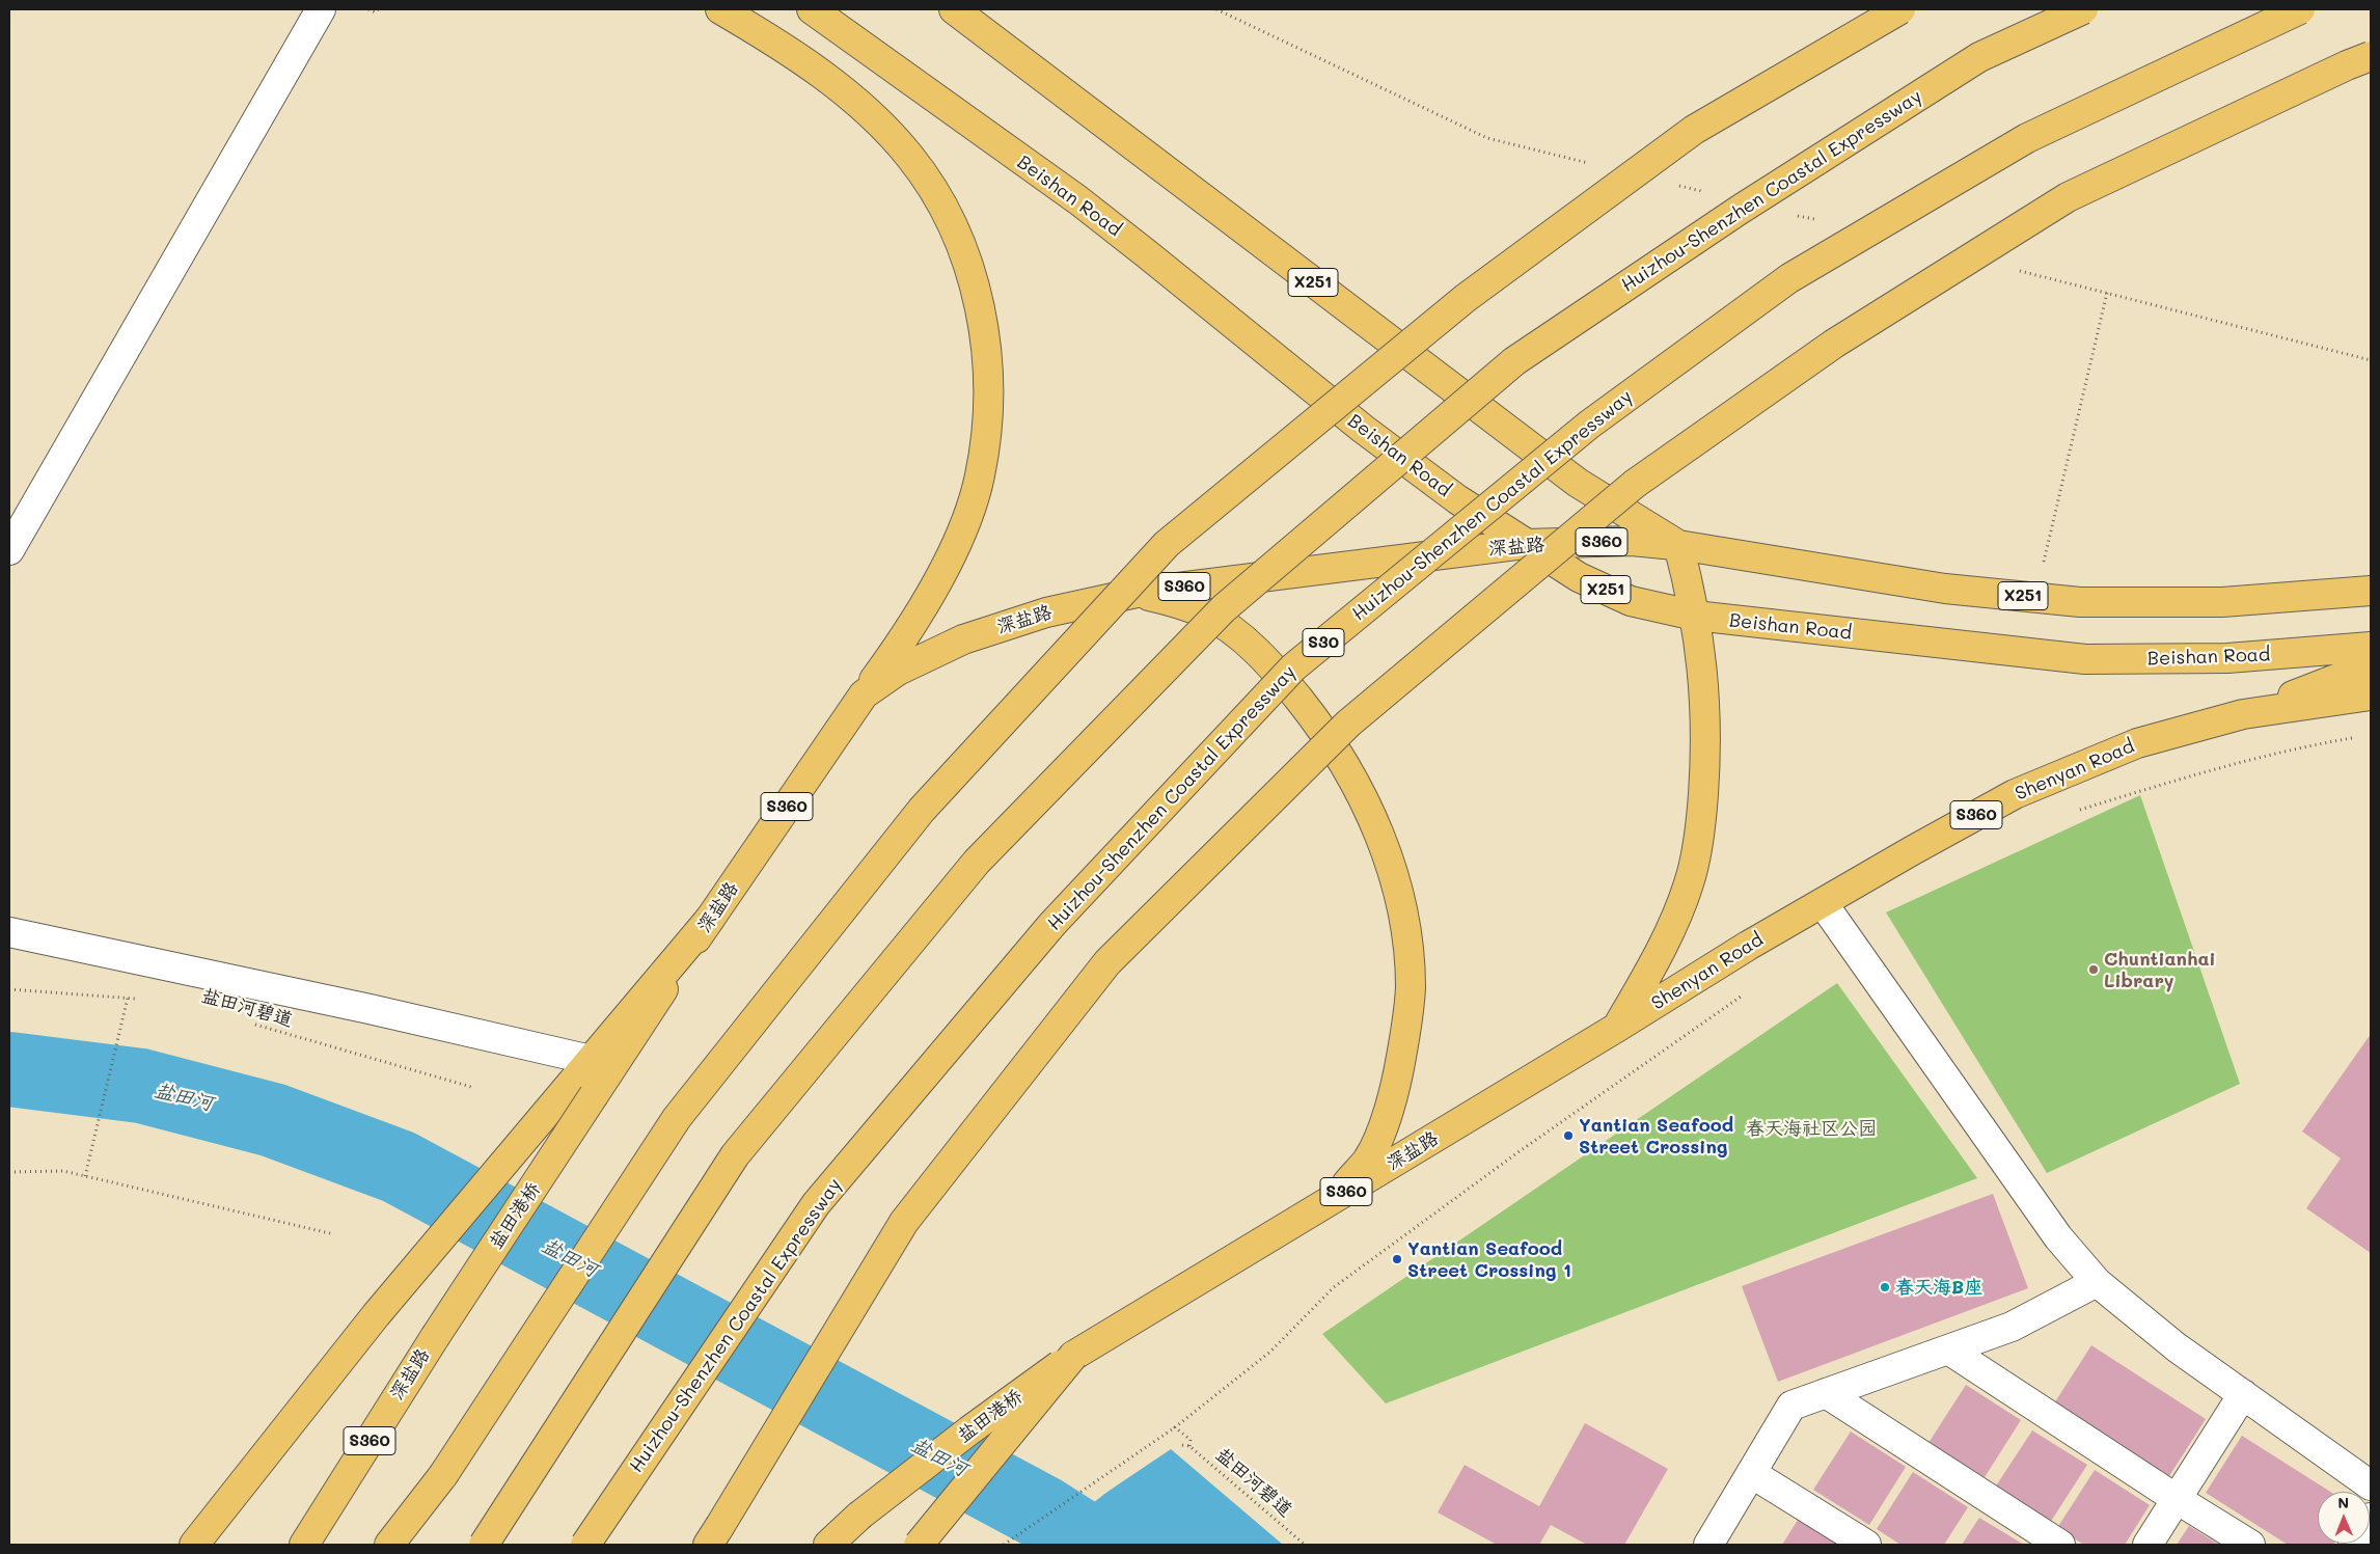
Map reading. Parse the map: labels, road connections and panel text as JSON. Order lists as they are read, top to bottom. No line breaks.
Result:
{"streets":{"main road":["Huizhou-Shenzhen Coastal Expressway","Beishan Road","X251","S360","深盐路","S30","Shenyan Road","盐田港桥"],"path":["盐田河碧道"]},"crossings":[["Beishan Road","深盐路"],["X251","深盐路"],["深盐路","Shenyan Road"],["深盐路","盐田港桥"]],"water":["盐田河"],"parks":["春天海社区公园"],"places":["Chuntianhai Library","Yantian Seafood Street Crossing","Yantian Seafood Street Crossing 1","春天海B座"],"north":"top"}
